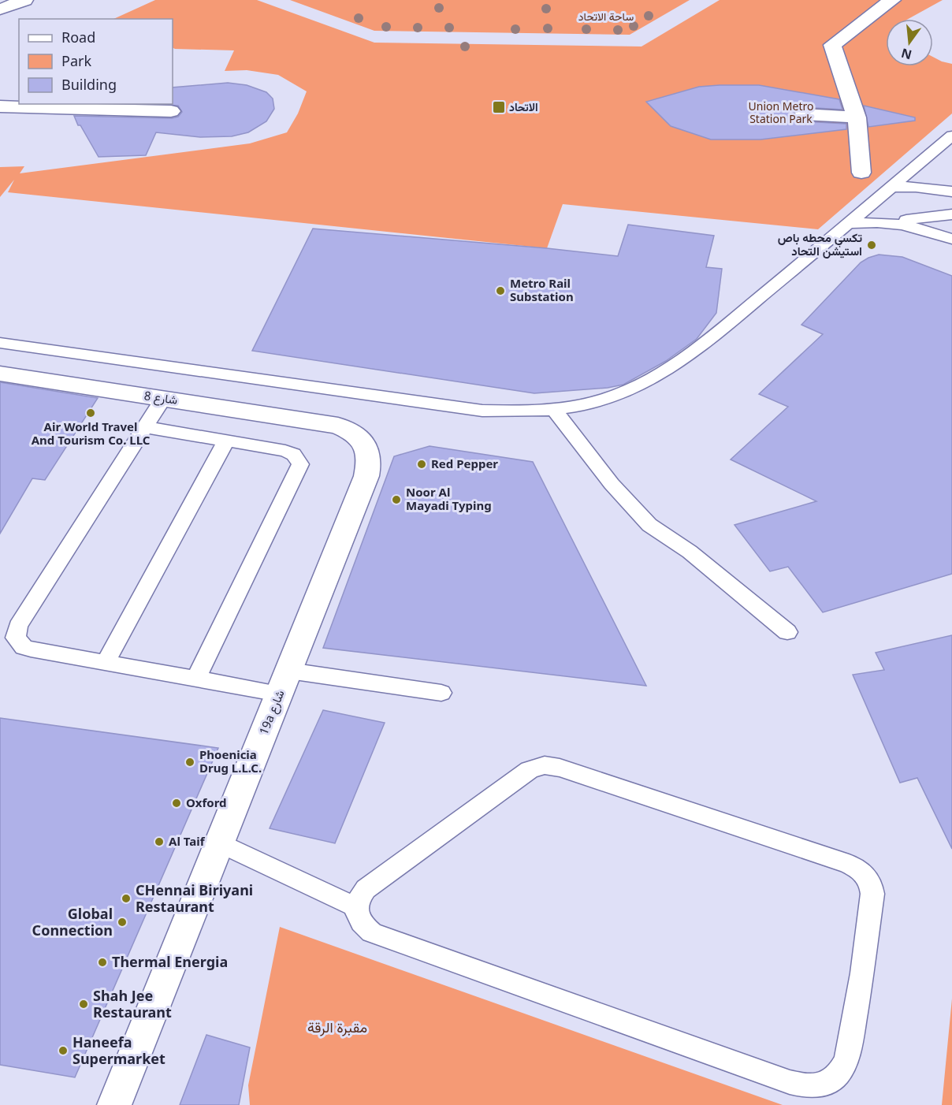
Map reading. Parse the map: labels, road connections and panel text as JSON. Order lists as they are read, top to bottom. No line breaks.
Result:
{"streets":{"street":["شارع 8","19a شارع"]},"crossings":[["شارع 8","19a شارع"]],"parks":["ساحة الاتحاد","Union Metro Station Park","مقبرة الرقة"],"places":{"transit":["الاتحاد"],"other":["تكسي محطه باص استيشن التحاد","Metro Rail Substation","Air World Travel And Tourism Co. LLC","Red Pepper","Noor Al Mayadi Typing","Phoenicia Drug L.L.C.","Oxford","Al Taif","CHennai Biriyani Restaurant","Global Connection","Thermal Energia","Shah Jee Restaurant","Haneefa Supermarket"]},"legend":["Road","Park","Building"],"north":"bottom"}
